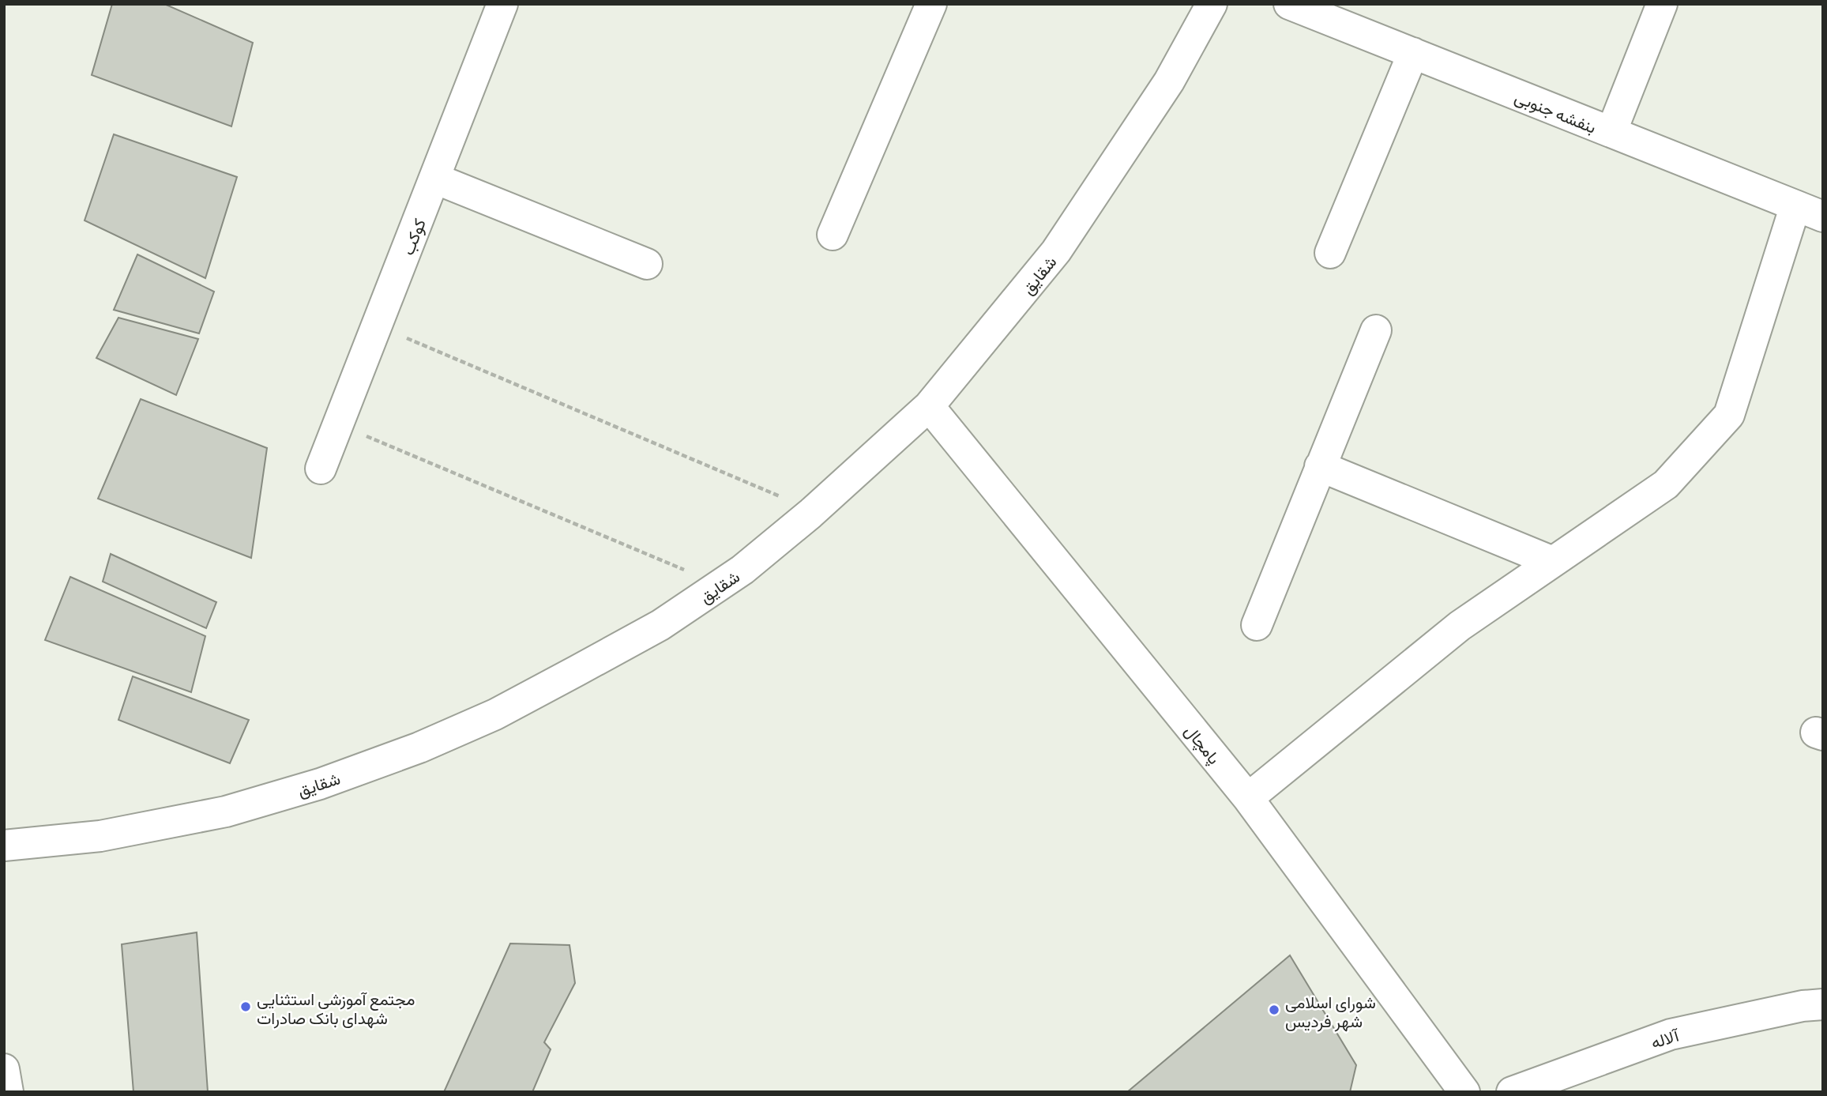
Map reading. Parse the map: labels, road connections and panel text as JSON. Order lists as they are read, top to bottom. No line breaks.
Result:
{"streets":{"street":["بنفشه جنوبی","کوکب","شقایق","پامچال","آلاله"]},"crossings":[["شقایق","پامچال"]],"places":["مجتمع آموزشی استثنایی شهدای بانک صادرات","شورای اسلامی شهر فردیس"]}
